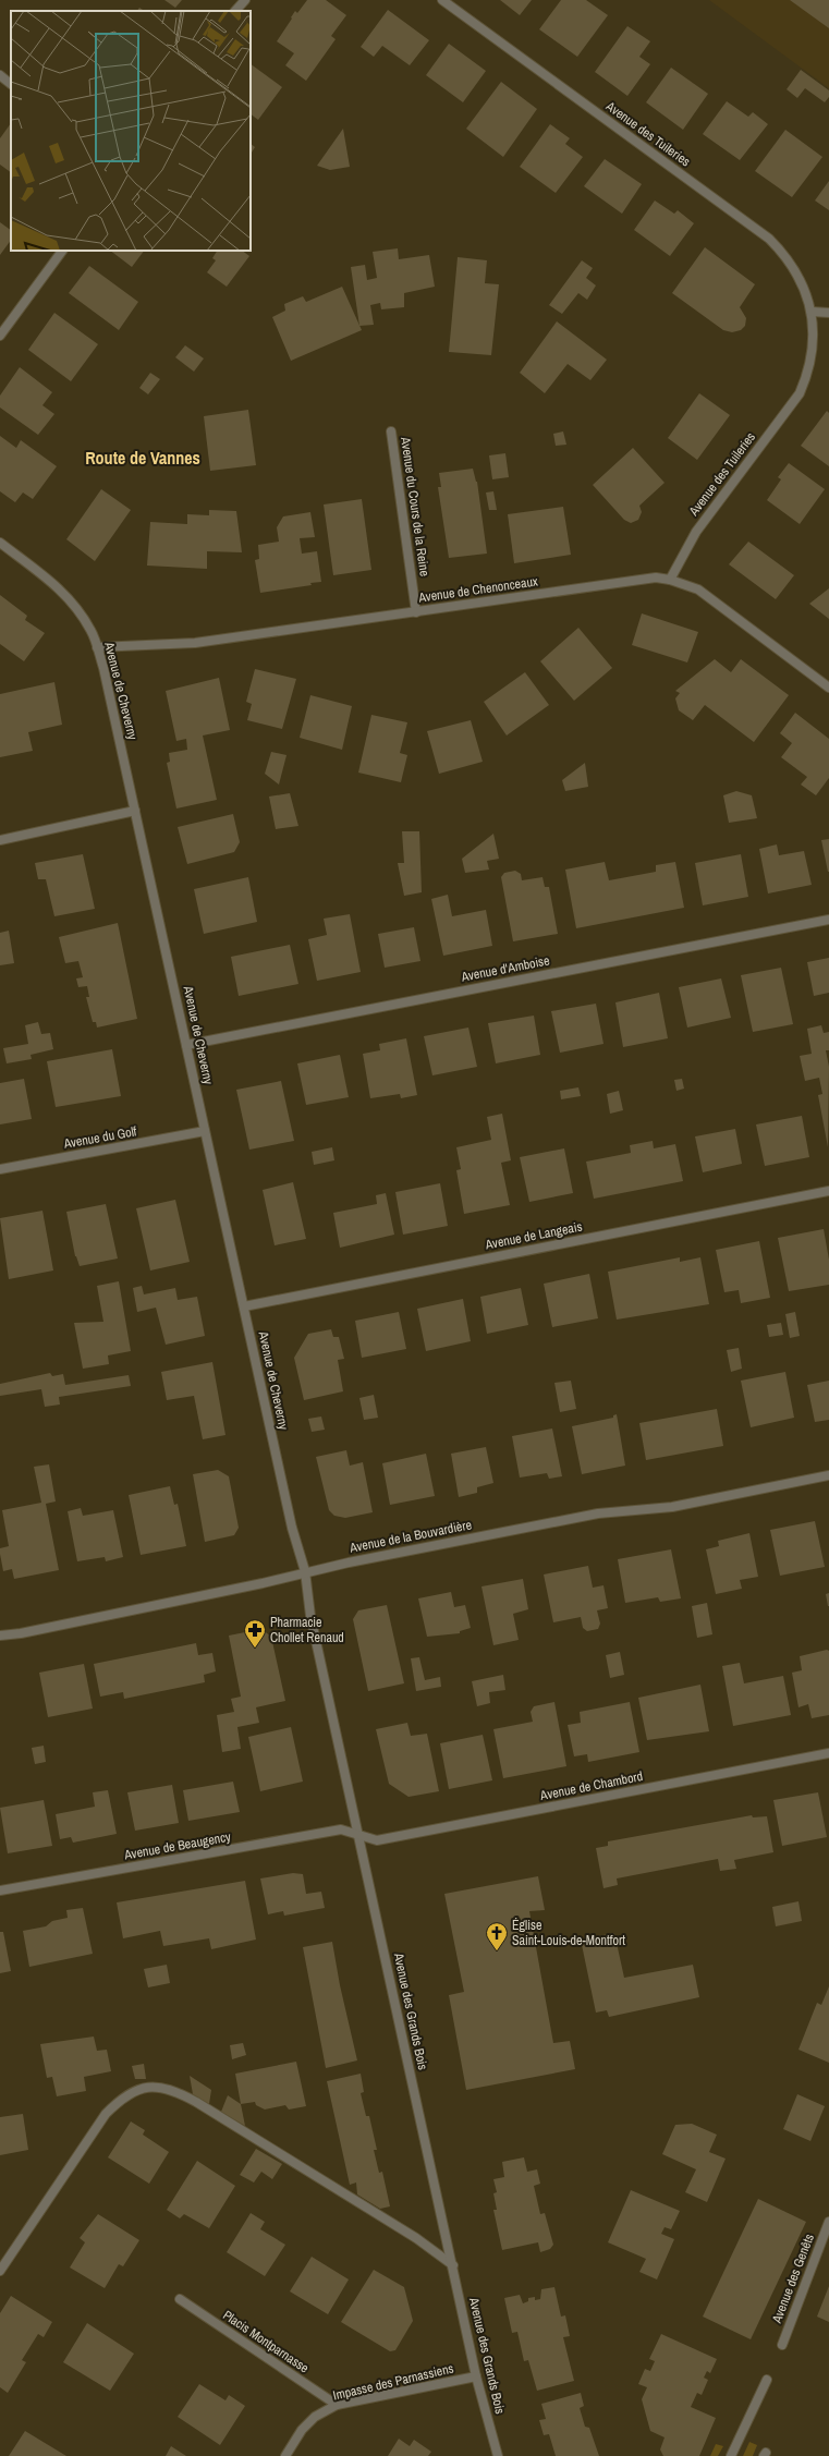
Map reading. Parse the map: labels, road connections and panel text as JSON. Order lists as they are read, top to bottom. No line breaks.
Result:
{"streets":{"street":["Avenue des Tuileries","Avenue du Cours de la Reine","Avenue de Chenonceaux","Avenue de Cheverny","Avenue d'Amboise","Avenue du Golf","Avenue de Langeais","Avenue de la Bouvardière","Avenue de Chambord","Avenue de Beaugency","Avenue des Grands Bois","Avenue des Genêts","Placis Montparnasse","Impasse des Parnassiens"]},"crossings":[["Avenue des Tuileries","Avenue de Chenonceaux"],["Avenue du Cours de la Reine","Avenue de Chenonceaux"],["Avenue de Chenonceaux","Avenue de Cheverny"],["Avenue de Cheverny","Avenue d'Amboise"],["Avenue de Cheverny","Avenue du Golf"],["Avenue de Cheverny","Avenue de Langeais"],["Avenue de Cheverny","Avenue de la Bouvardière"],["Avenue de Cheverny","Avenue des Grands Bois"],["Avenue de la Bouvardière","Avenue des Grands Bois"],["Avenue de Chambord","Avenue de Beaugency"],["Avenue de Chambord","Avenue des Grands Bois"],["Avenue de Beaugency","Avenue des Grands Bois"],["Avenue des Grands Bois","Impasse des Parnassiens"],["Placis Montparnasse","Impasse des Parnassiens"]],"districts":["Route de Vannes"],"places":{"pharmacy":["Pharmacie Chollet Renaud"],"church":["Église Saint-Louis-de-Montfort"]}}
